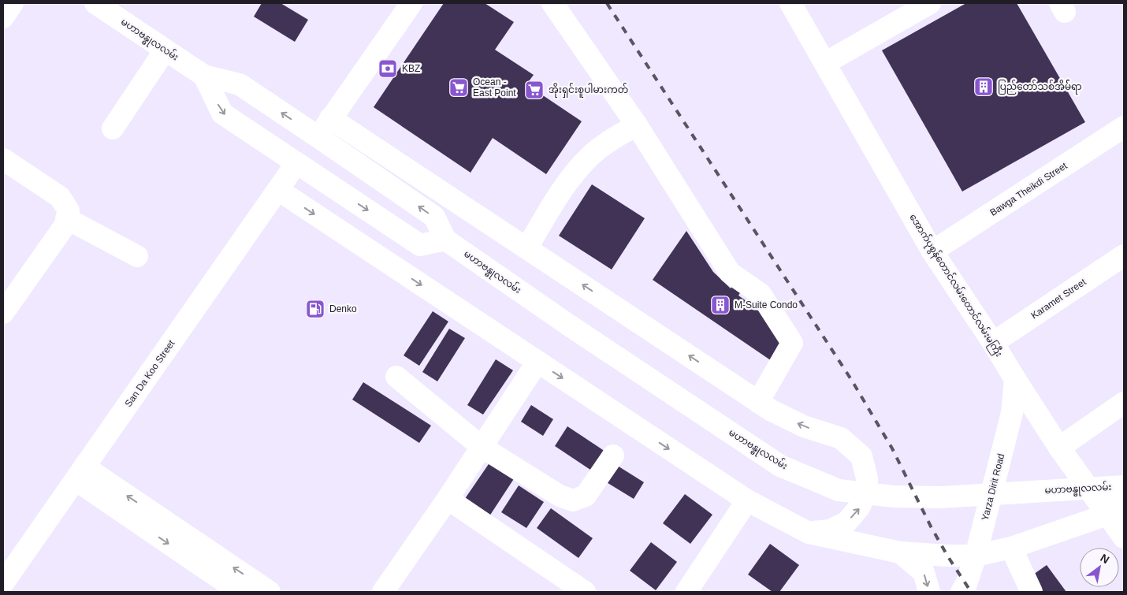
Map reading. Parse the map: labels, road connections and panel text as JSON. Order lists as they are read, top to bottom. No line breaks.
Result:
{"streets":{"street":["မဟာဗန္ဓုလလမ်း","Bawga Theikdi Street","အောက်ပုစွန်တောင်လမ်းတောင်လမ်းမကြီး","Karamet Street","San Da Koo Street","Yarza Dirit Road"]},"crossings":[["Bawga Theikdi Street","အောက်ပုစွန်တောင်လမ်းတောင်လမ်းမကြီး"],["အောက်ပုစွန်တောင်လမ်းတောင်လမ်းမကြီး","Karamet Street"],["အောက်ပုစွန်တောင်လမ်းတောင်လမ်းမကြီး","Yarza Dirit Road"]],"places":{"bank":["KBZ"],"building":["ပြည်တော်သစ်အိမ််ရာ","M-Suite Condo"],"supermarket":["Ocean - East Point","အိုးရှင်းစူပါမားကတ်"],"fuel station":["Denko"]},"north":"top right"}
